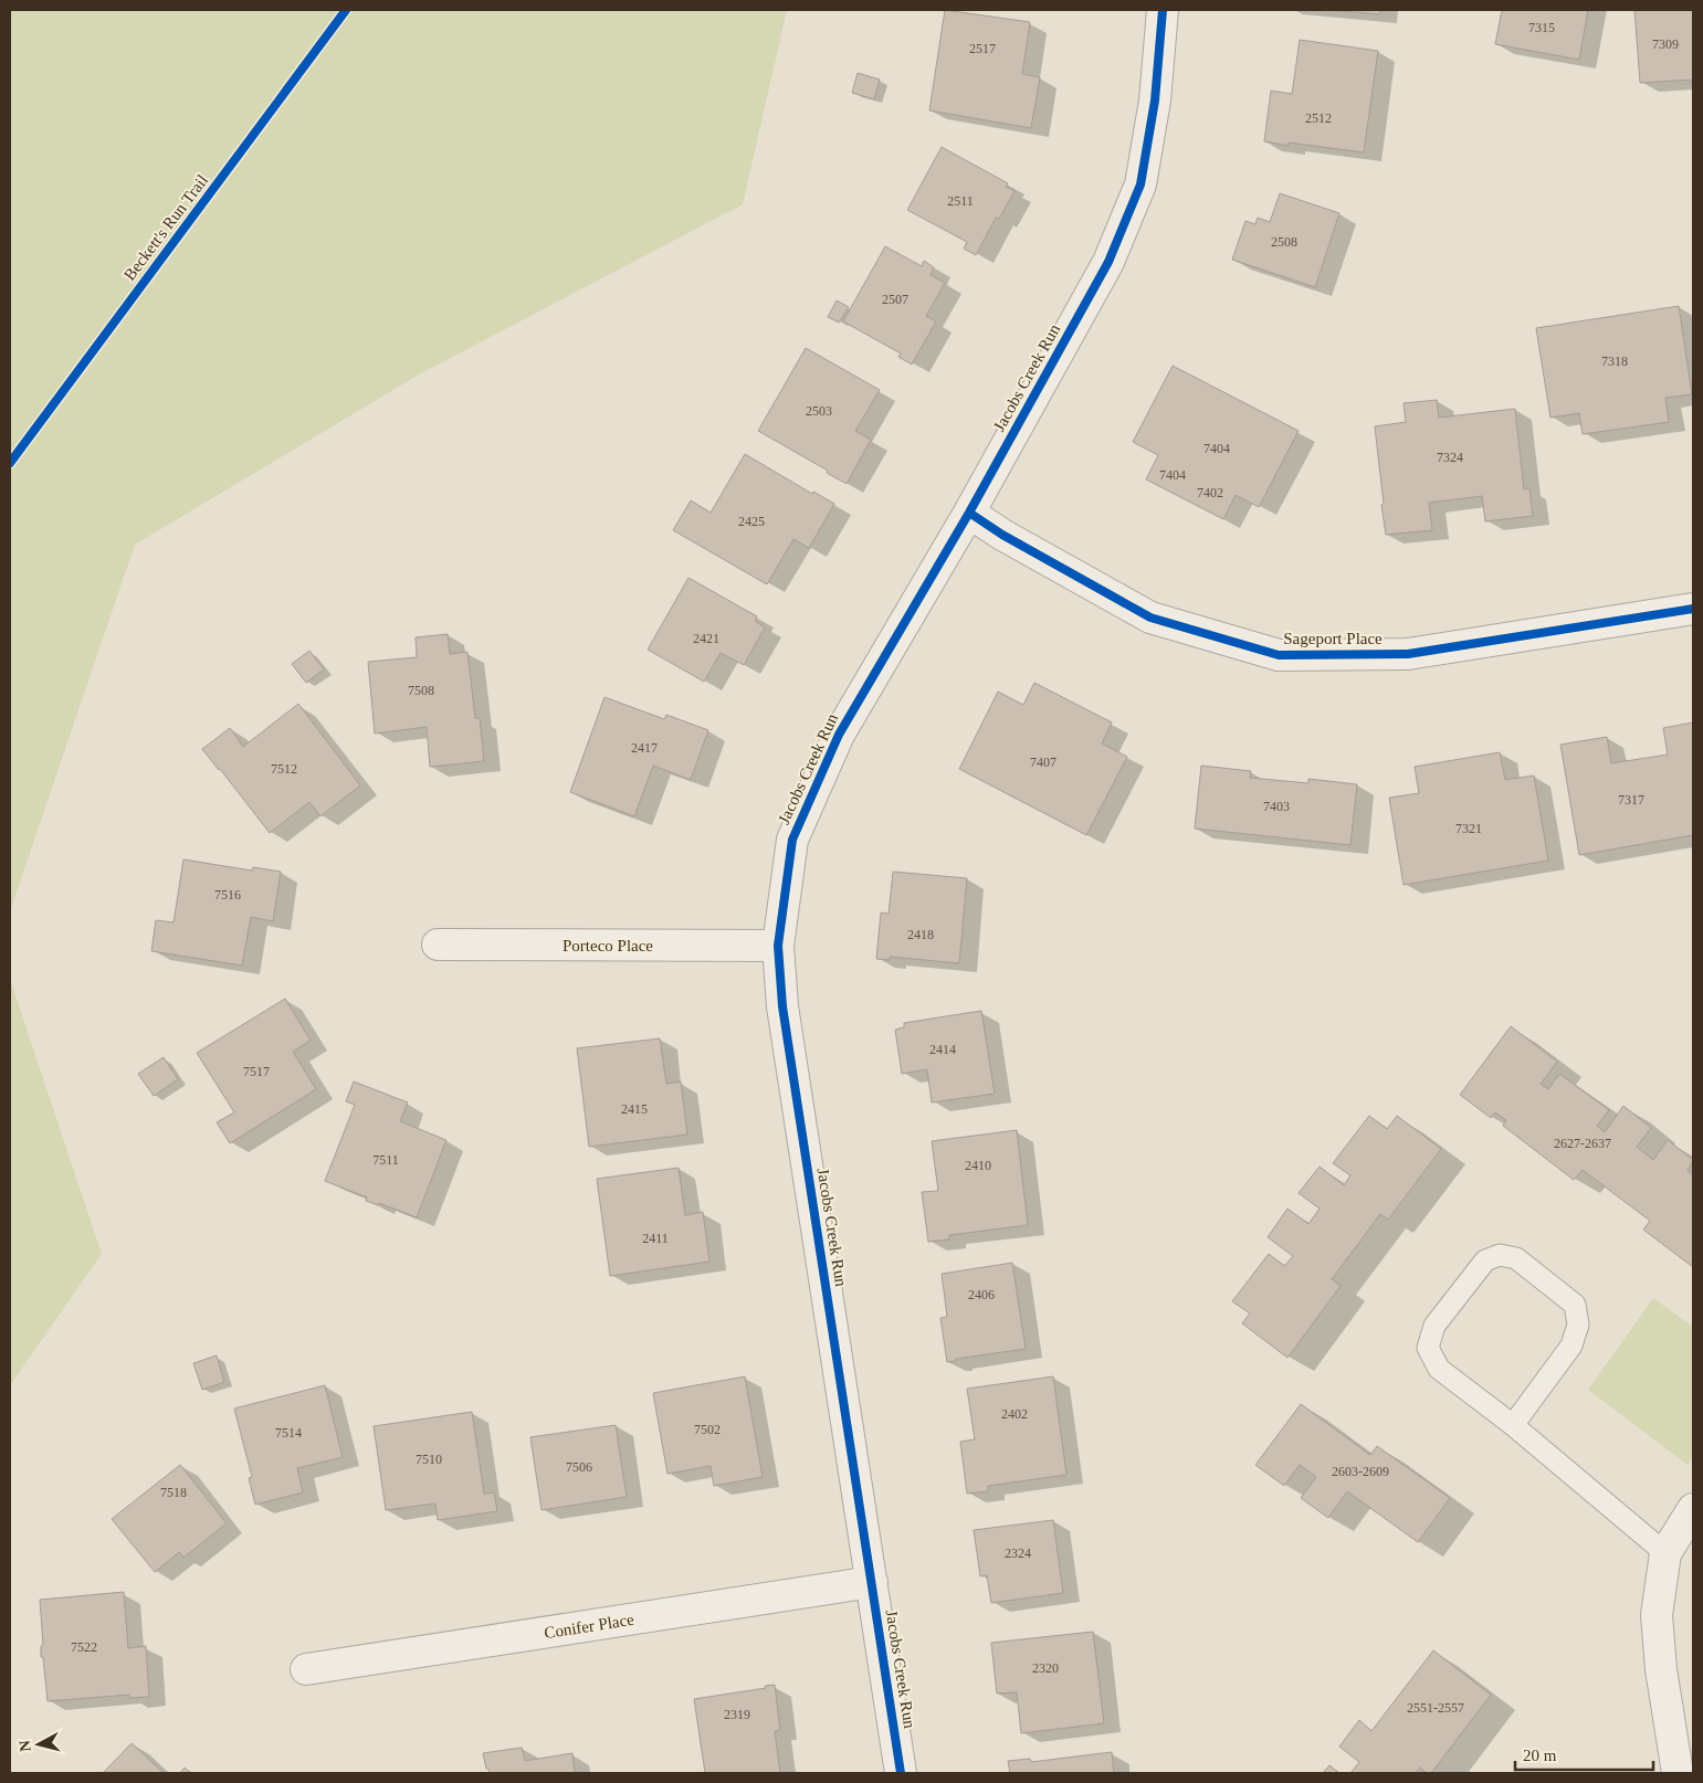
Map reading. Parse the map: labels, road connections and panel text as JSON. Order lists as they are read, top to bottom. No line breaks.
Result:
{"streets":{"street":["Jacobs Creek Run","Sageport Place","Porteco Place","Conifer Place"],"cycle path":["Beckett's Run Trail"]},"crossings":[["Jacobs Creek Run","Sageport Place"],["Jacobs Creek Run","Porteco Place"],["Jacobs Creek Run","Conifer Place"]],"house_numbers":["7315","7309","2517","2512","2511","2508","2507","7318","2503","7404","7324","7404","7402","2425","2421","7508","2417","7407","7512","7317","7403","7321","7516","2418","2414","7517","2415","2627-2637","7511","2410","2411","2406","2402","7502","7514","7510","7506","2603-2609","7518","2324","7522","2320","2551-2557","2319"],"scale_bar":"20 m","north":"left"}
